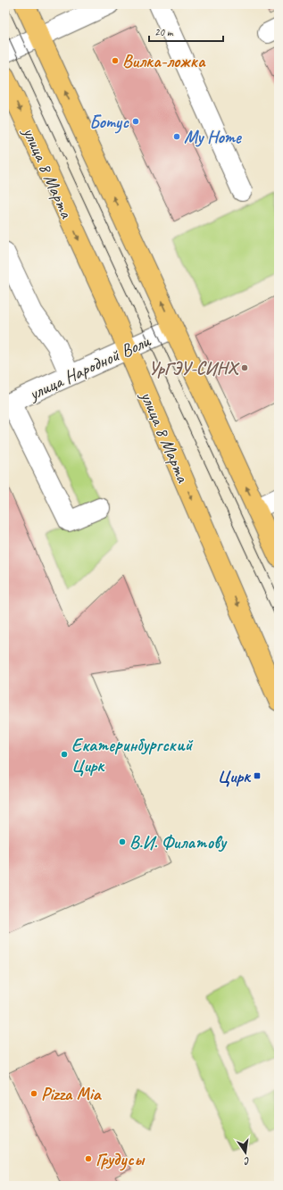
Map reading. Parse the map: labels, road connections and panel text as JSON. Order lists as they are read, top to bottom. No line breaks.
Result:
{"streets":{"main road":["улица 8 Марта"],"street":["улица Народной Воли"]},"crossings":[["улица 8 Марта","улица Народной Воли"]],"places":{"other":["Вилка-ложка","Ботус","My Home","УрГЭУ-СИНХ","Екатеринбургский Цирк","В.И. Филатову","Pizza Mia","Грудусы"],"transit":["Цирк"]},"scale_bar":"20 m","north":"bottom"}
